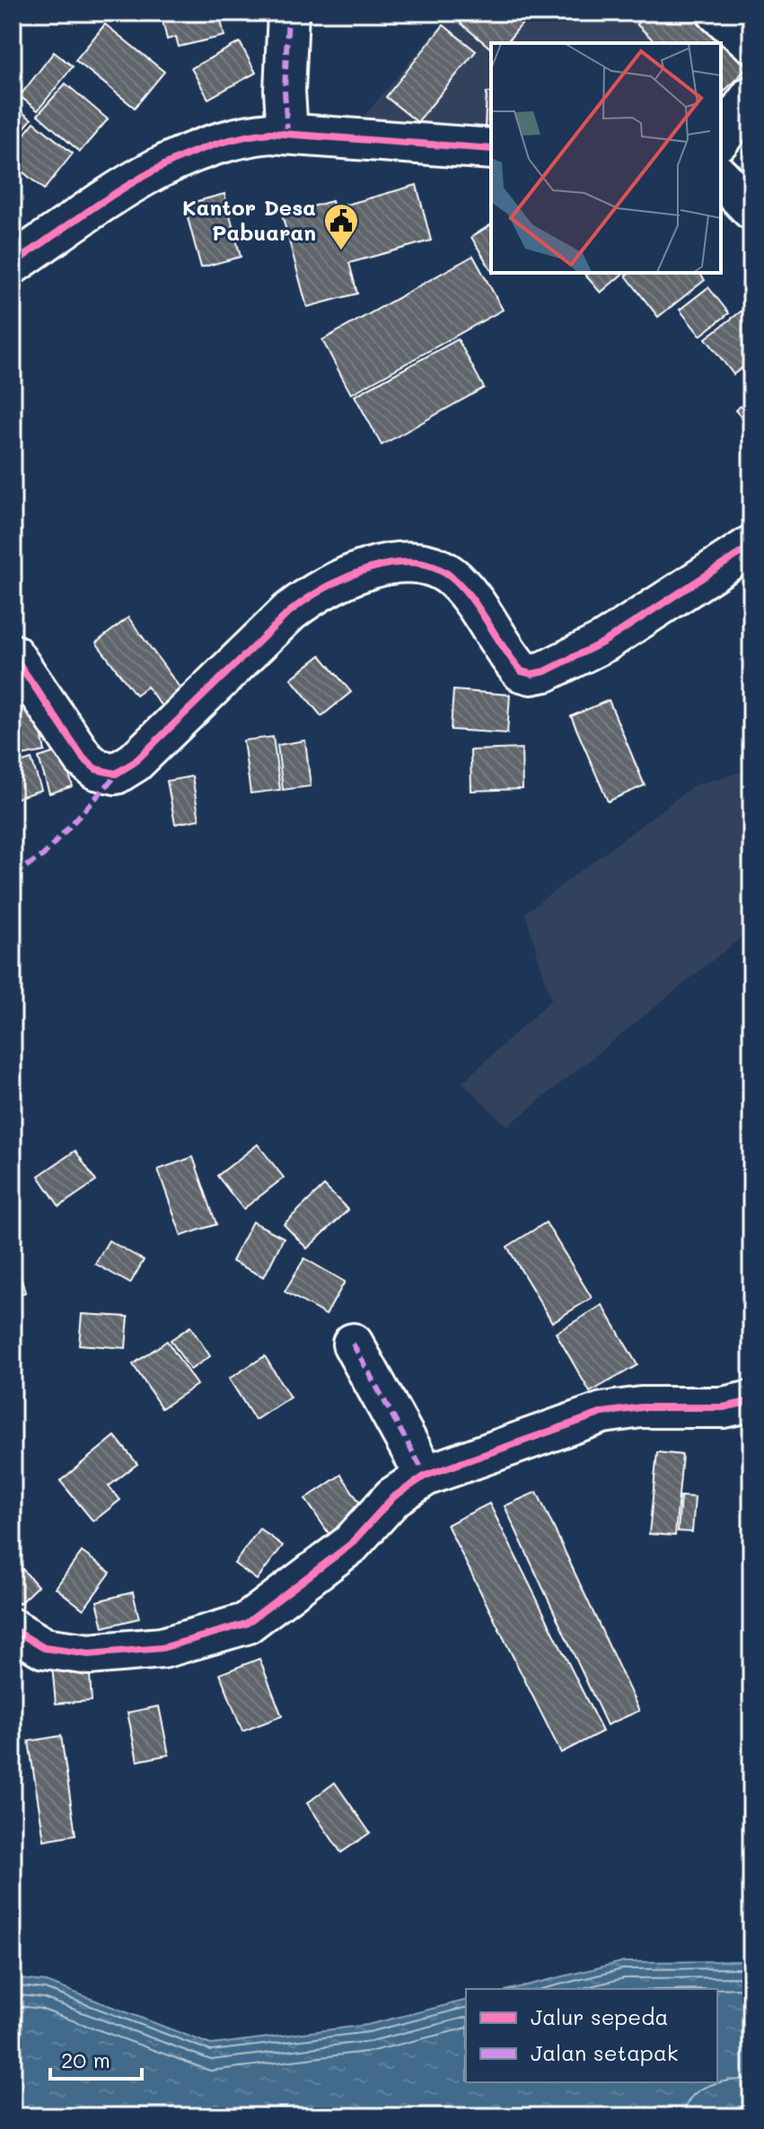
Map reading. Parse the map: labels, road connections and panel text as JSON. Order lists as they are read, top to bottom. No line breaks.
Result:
{"places":{"public building":["Kantor Desa Pabuaran"]},"legend":["Jalur sepeda","Jalan setapak"],"scale_bar":"20 m"}
